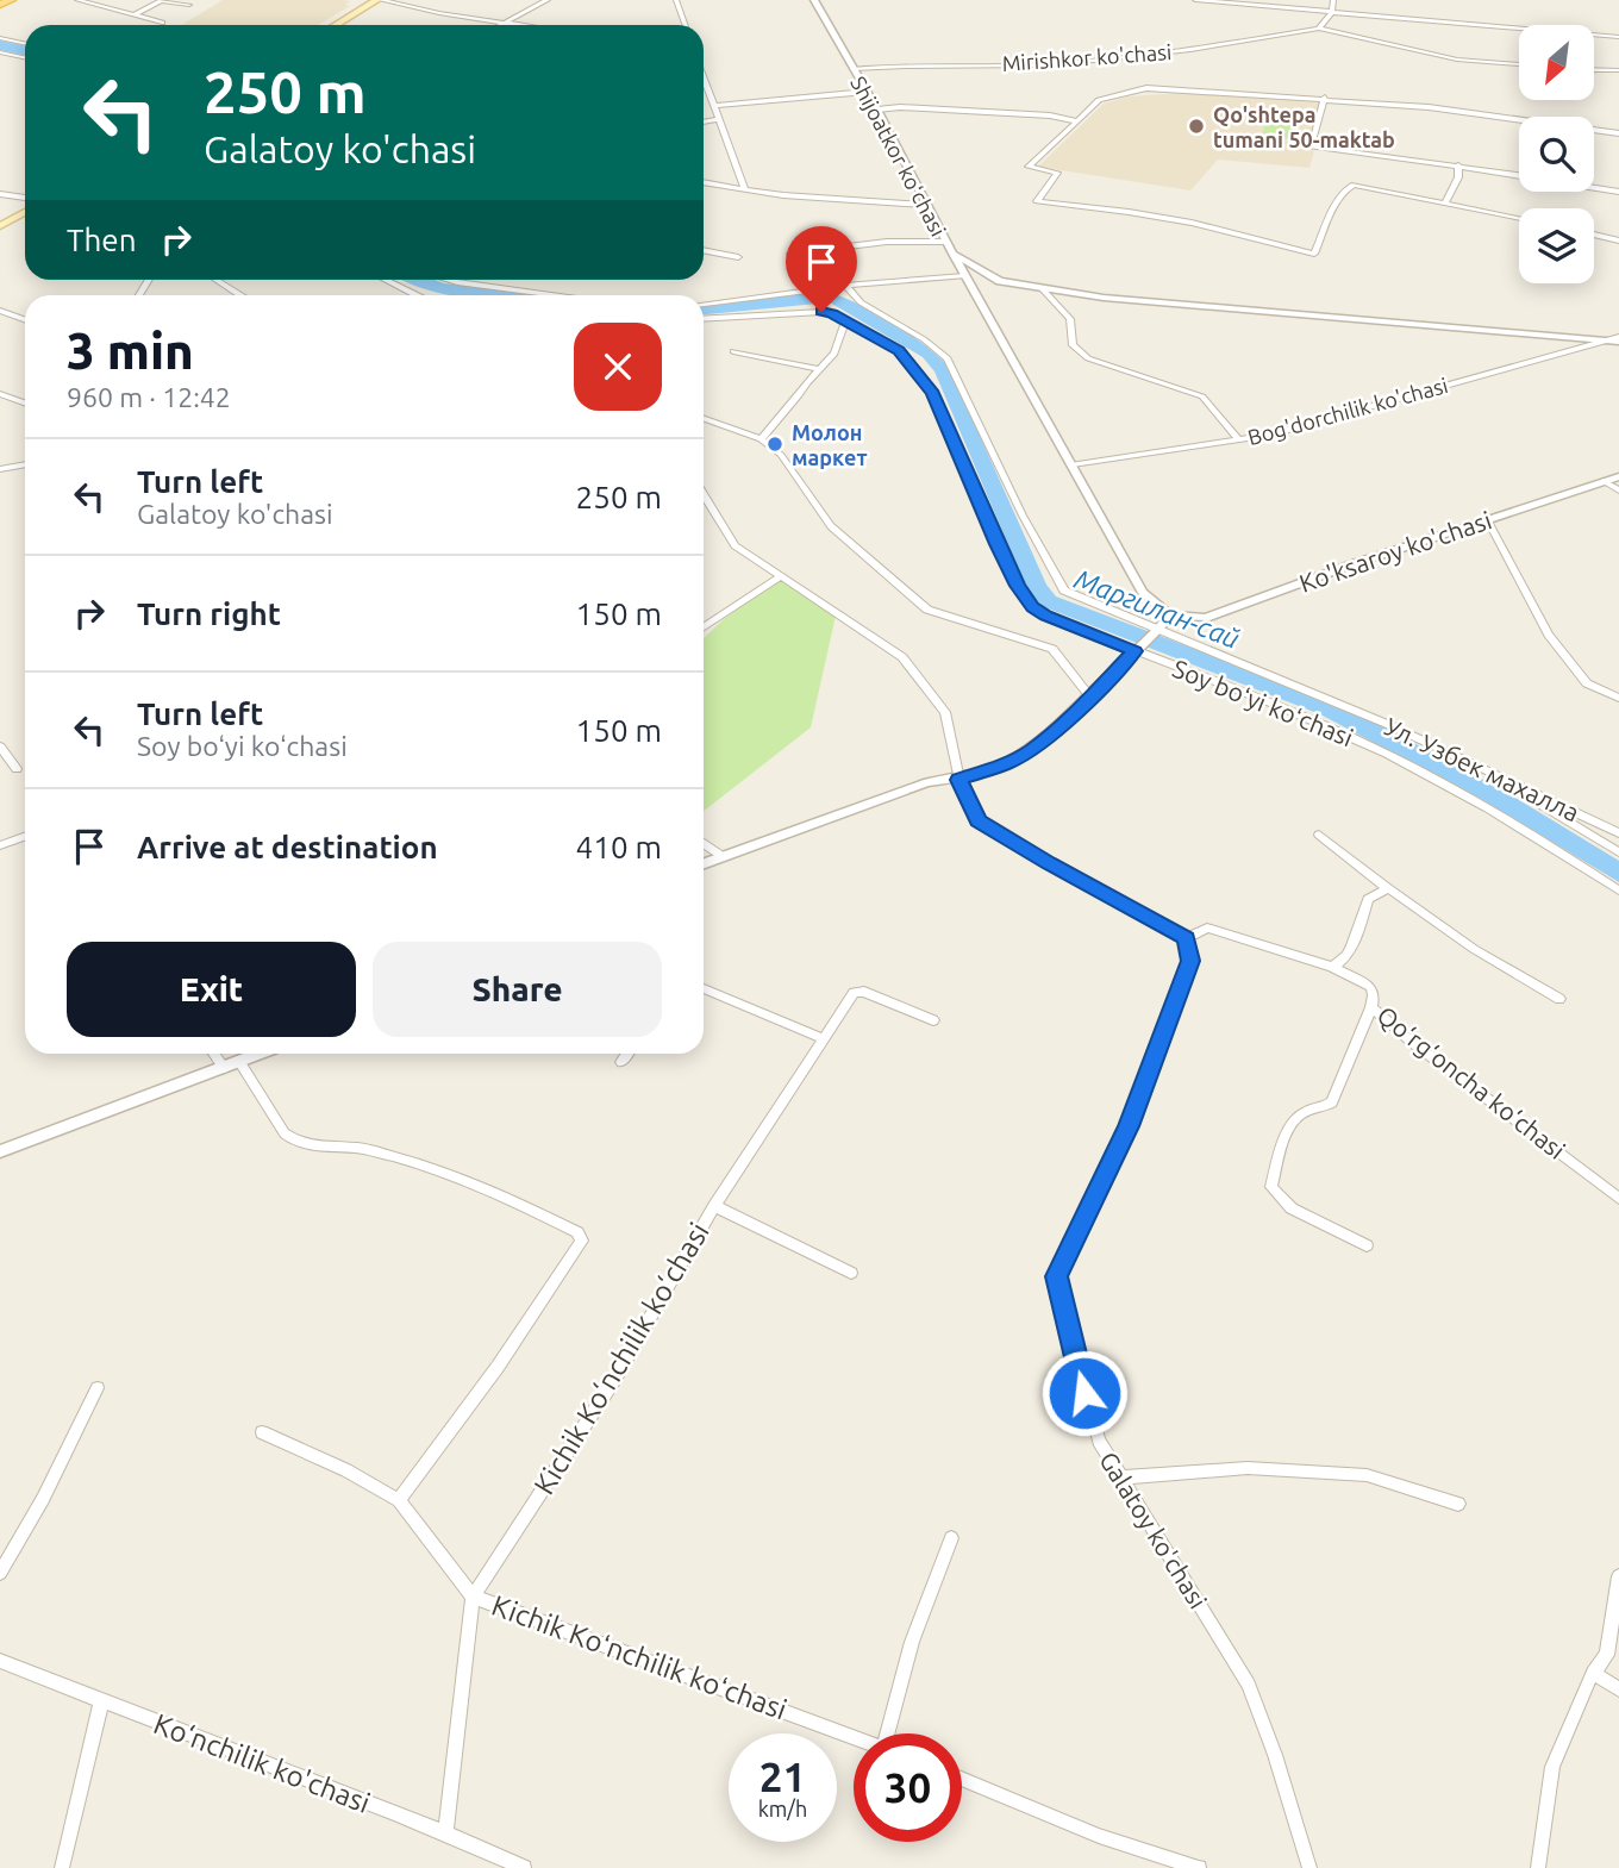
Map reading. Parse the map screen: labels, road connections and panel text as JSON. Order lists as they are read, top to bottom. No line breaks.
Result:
{"streets":{"street":["Mirishkor ko'chasi","Shijoatkor koʻchasi","Bog'dorchilik ko'chasi","Ko'ksaroy ko'chasi","Soy boʻyi koʻchasi","Ул. Узбек махалла","Qo‘rg‘oncha ko‘chasi","Kichik Ko‘nchilik ko‘chasi","Galatoy ko'chasi","Kichik Koʻnchilik koʻchasi","Ko‘nchilik ko'chasi"]},"crossings":[["Mirishkor ko'chasi","Shijoatkor koʻchasi"],["Shijoatkor koʻchasi","Bog'dorchilik ko'chasi"],["Kichik Ko‘nchilik ko‘chasi","Kichik Koʻnchilik koʻchasi"],["Kichik Ko‘nchilik ko‘chasi","Ko‘nchilik ko'chasi"]],"water":["Маргилан-сай"],"places":["Qo'shtepa tumani 50-maktab","Молон маркет"],"north":"bottom left","page":{"turn":["250 m","Galatoy ko'chasi"],"then":"Then","heading":["3 min","960 m · 12:42"],"list":[{"name":"Turn left","note":"Galatoy ko'chasi","value":"250 m"},{"name":"Turn right","value":"150 m"},{"name":"Turn left","note":"Soy boʻyi koʻchasi","value":"150 m"},{"name":"Arrive at destination","value":"410 m"}],"buttons":["Exit","Share"],"speed":"21 km/h","limit":"30"}}
